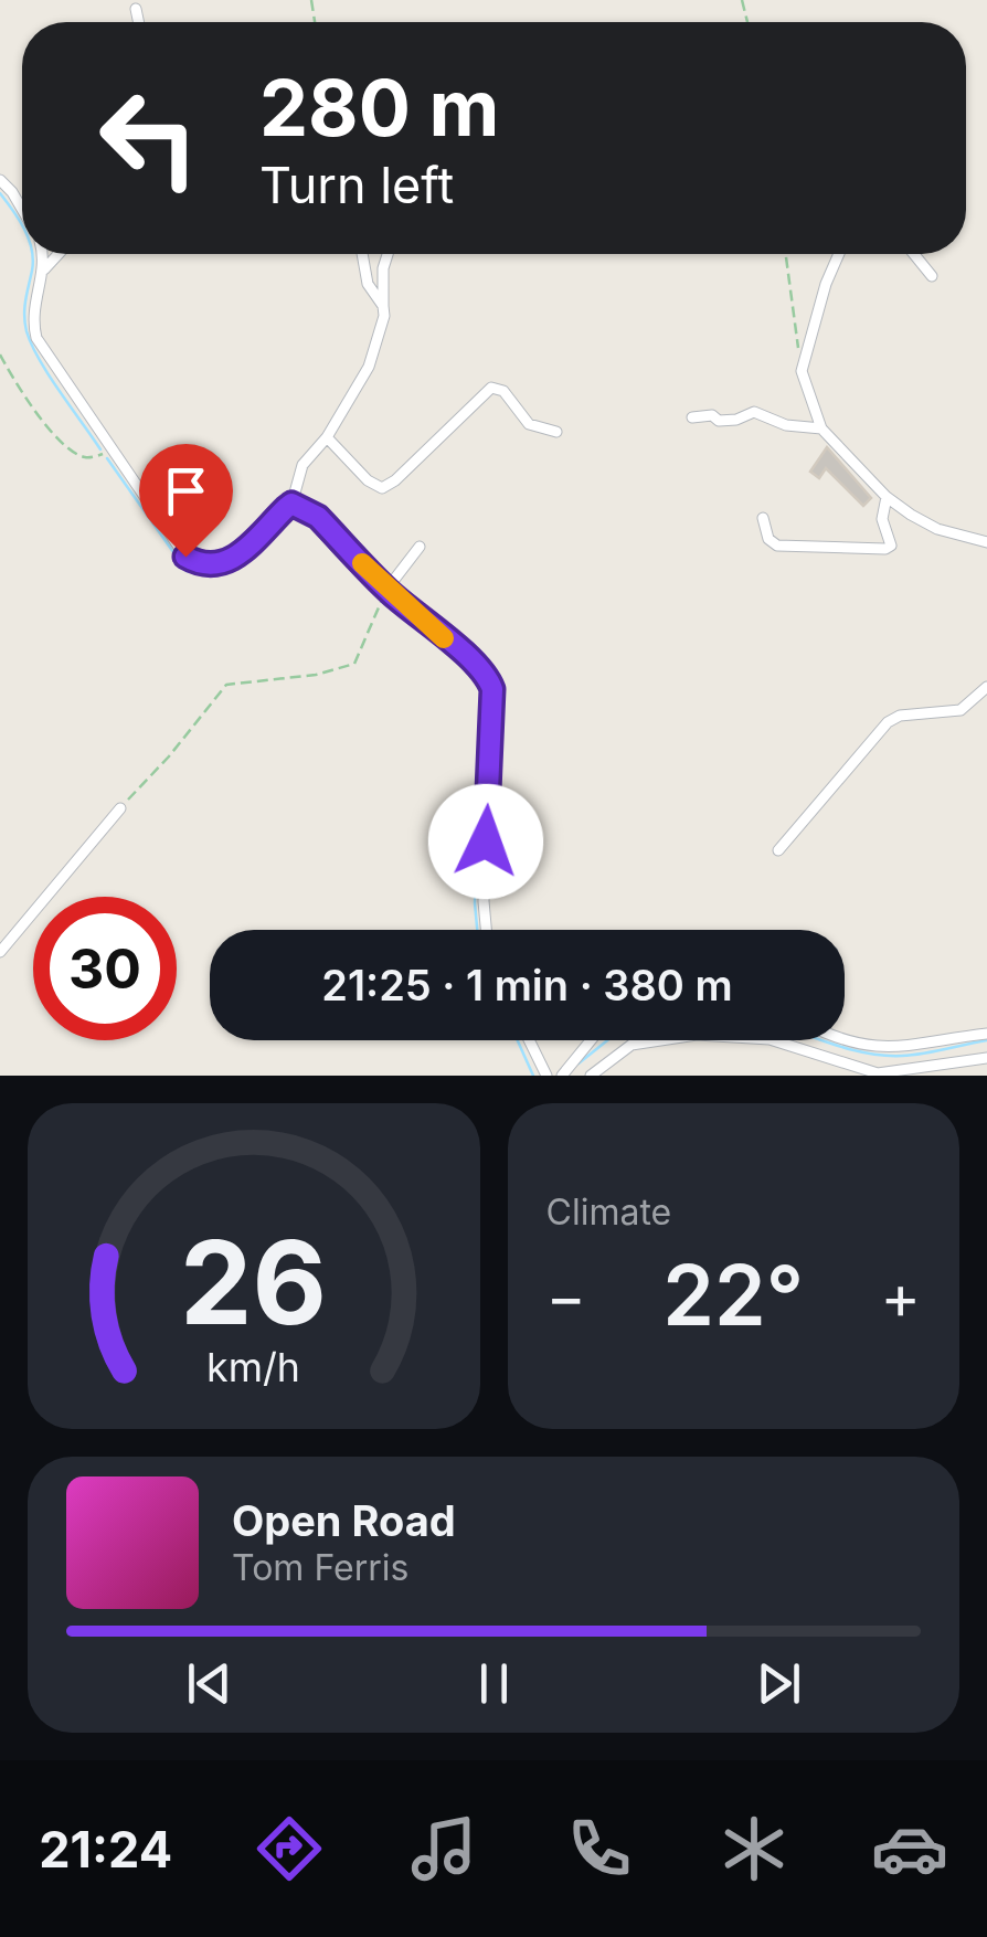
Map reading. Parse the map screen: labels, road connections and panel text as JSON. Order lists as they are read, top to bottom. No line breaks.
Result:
{"page":{"turn":["280 m","Turn left"],"limit":"30","trip":"21:25 · 1 min · 380 m","tile":"Climate","heat":["−","22°","+"],"song":["Open Road","Tom Ferris"],"tabs":"21:24","gauge":["26","km/h"]}}
